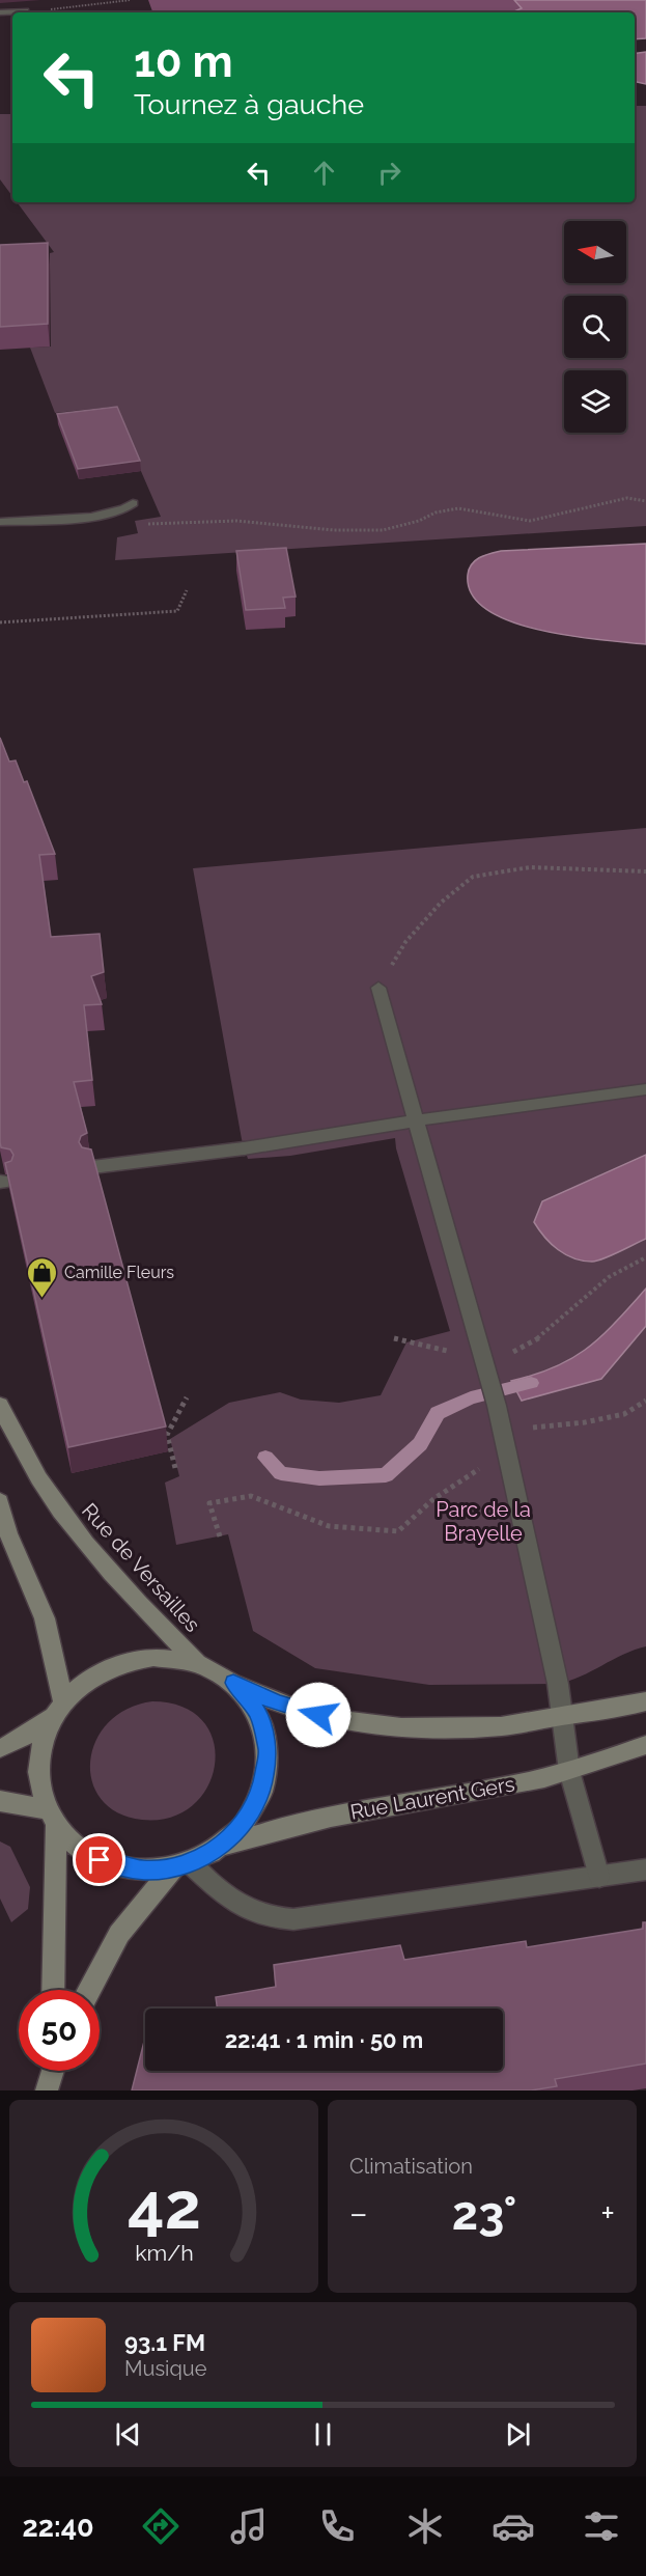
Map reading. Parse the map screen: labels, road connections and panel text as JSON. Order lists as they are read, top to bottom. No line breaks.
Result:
{"streets":{"main road":["Rue de Versailles","Rue Laurent Gers"]},"crossings":[["Rue de Versailles","Rue Laurent Gers"]],"parks":["Parc de la Brayelle"],"places":{"shop":["Camille Fleurs"]},"north":"left","page":{"turn":["10 m","Tournez à gauche"],"limit":"50","trip":"22:41 · 1 min · 50 m","tile":"Climatisation","heat":["−","23°","+"],"song":["93.1 FM","Musique"],"tabs":"22:40","gauge":["42","km/h"]}}
